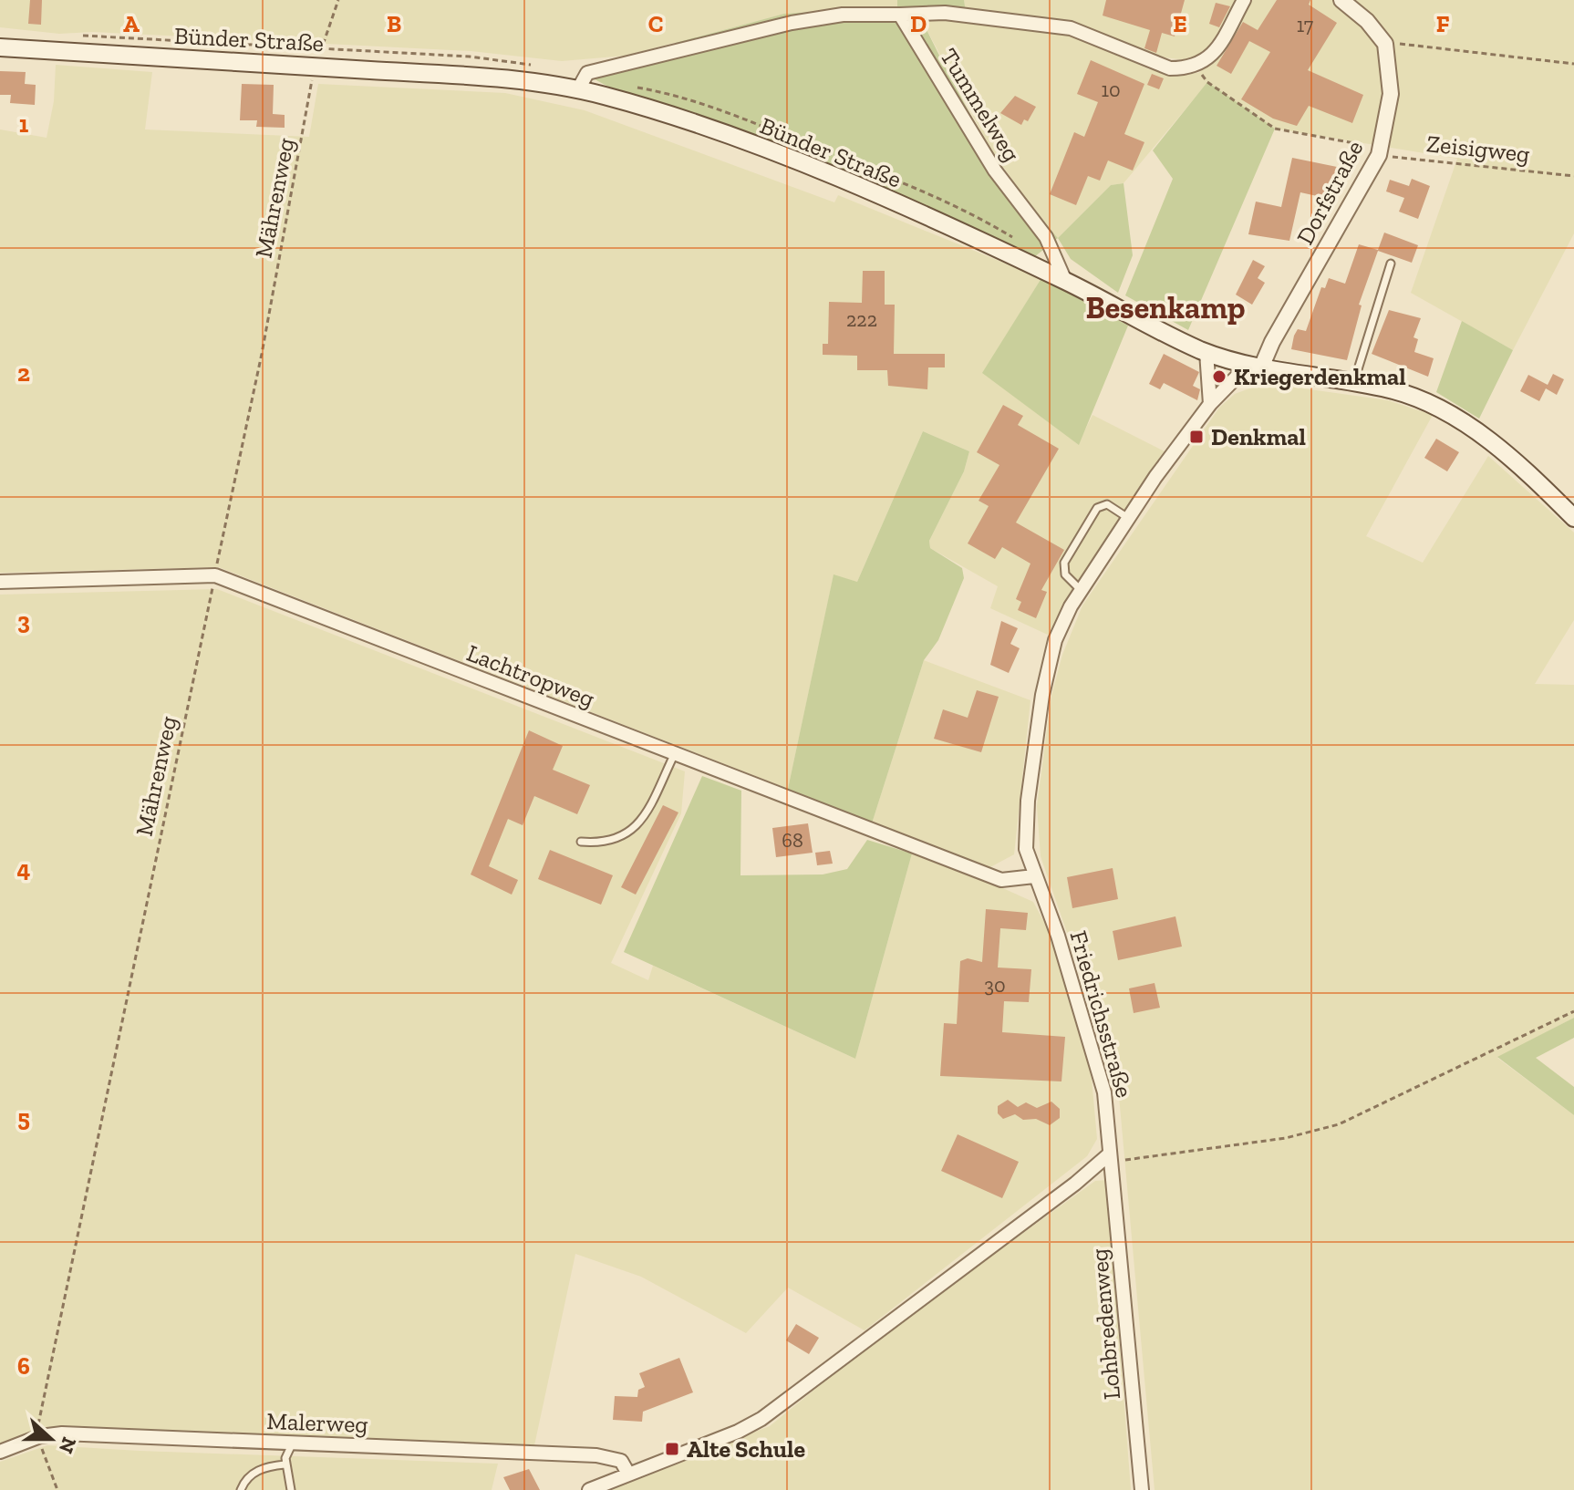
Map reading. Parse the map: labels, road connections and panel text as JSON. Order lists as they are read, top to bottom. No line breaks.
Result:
{"streets":{"main road":["Bünder Straße"],"street":["Tummelweg","Dorfstraße","Lachtropweg","Friedrichsstraße","Lohbredenweg","Malerweg"],"path":["Zeisigweg","Mährenweg"]},"crossings":[["Bünder Straße","Tummelweg"],["Bünder Straße","Dorfstraße"],["Bünder Straße","Mährenweg"],["Bünder Straße","Friedrichsstraße"],["Zeisigweg","Dorfstraße"],["Dorfstraße","Friedrichsstraße"],["Mährenweg","Lachtropweg"],["Mährenweg","Malerweg"],["Lachtropweg","Friedrichsstraße"],["Friedrichsstraße","Lohbredenweg"]],"districts":["Besenkamp"],"places":{"other":["Kriegerdenkmal"],"transit":["Denkmal","Alte Schule"]},"house_numbers":["17","10","222","68","30"],"north":"right","grid":{"columns":["A","B","C","D","E","F"],"rows":["1","2","3","4","5","6"]}}
